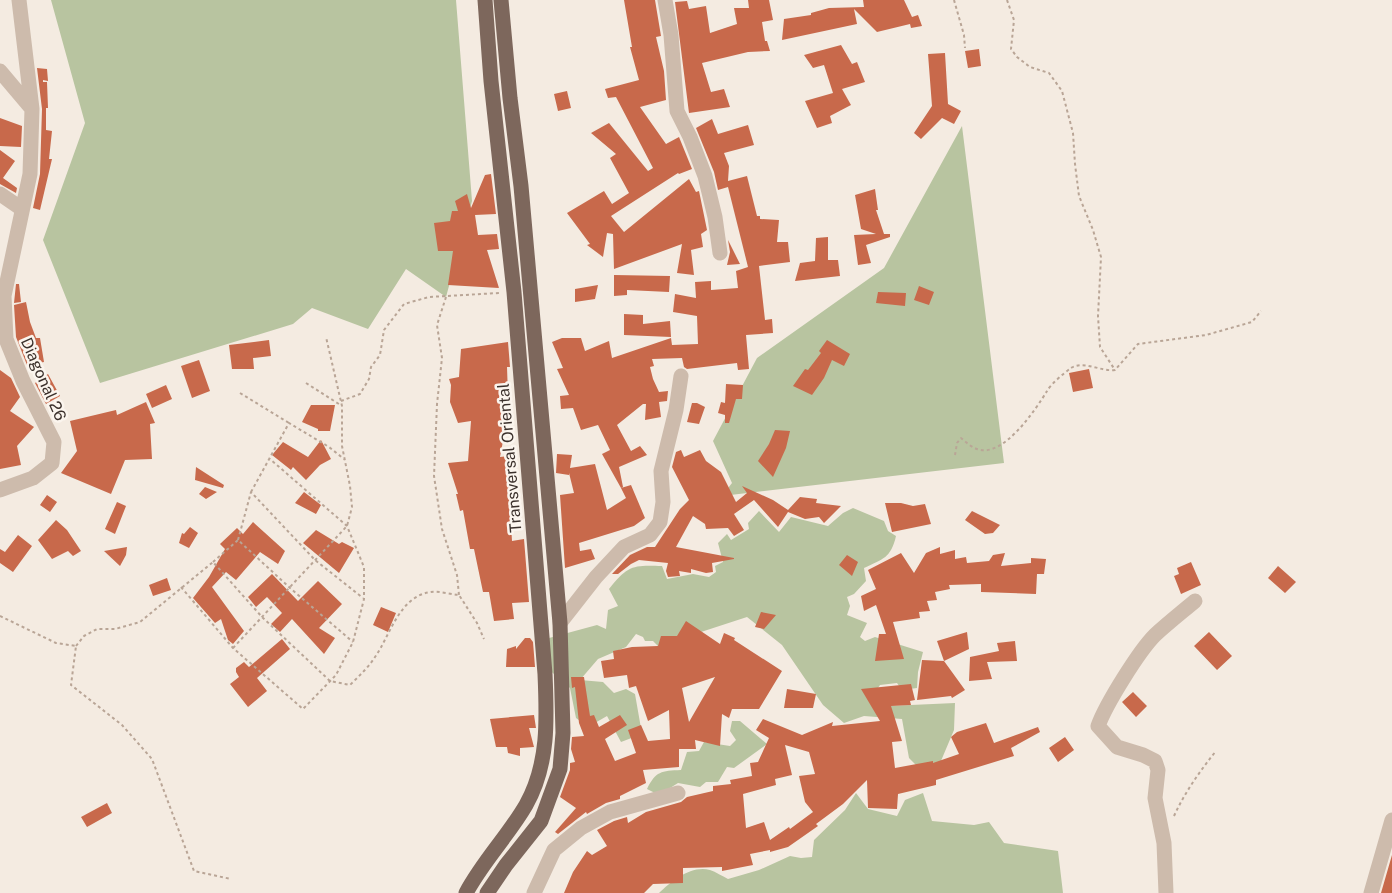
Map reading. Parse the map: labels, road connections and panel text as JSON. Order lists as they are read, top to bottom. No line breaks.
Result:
{"streets":{"main road":["Transversal Oriental"],"street":["Diagonal 26"]}}
